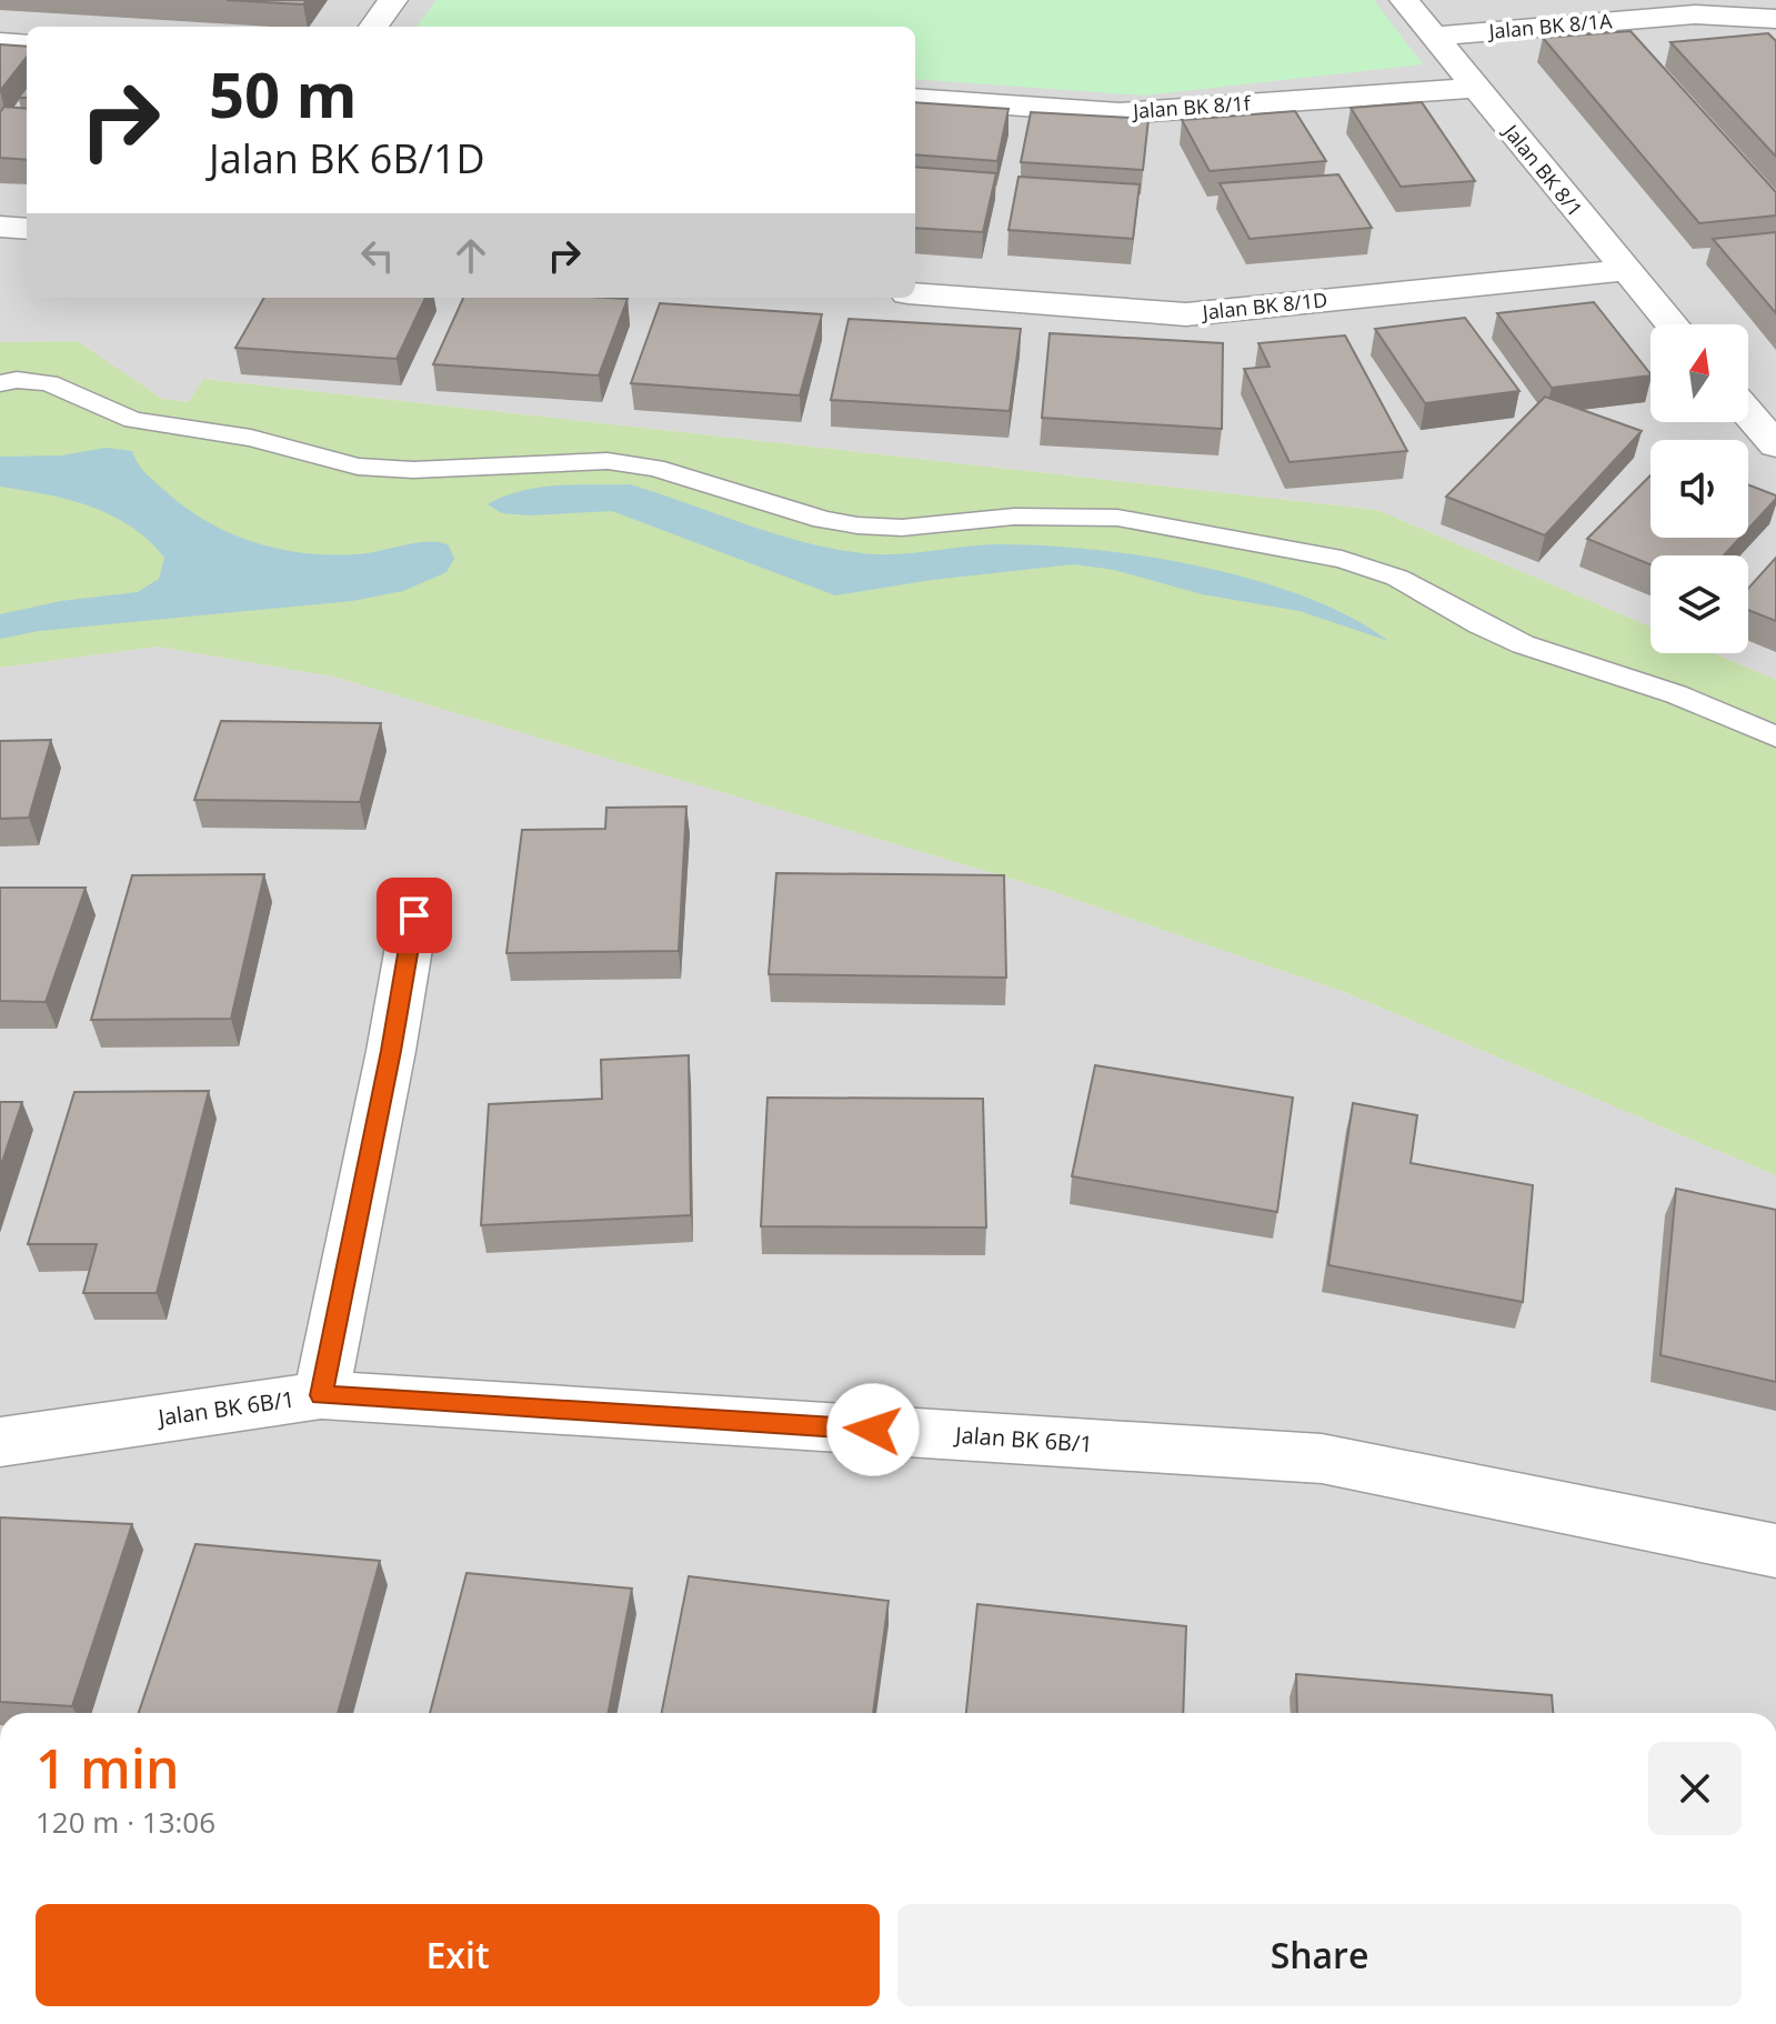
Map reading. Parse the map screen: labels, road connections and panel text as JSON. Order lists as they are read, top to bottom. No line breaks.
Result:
{"streets":{"street":["Jalan BK 8/1A","Jalan BK 8/1f","Jalan BK 8/1","Jalan BK 8/1D","Jalan BK 6B/1"]},"crossings":[["Jalan BK 8/1A","Jalan BK 8/1"],["Jalan BK 8/1f","Jalan BK 8/1"],["Jalan BK 8/1","Jalan BK 8/1D"]],"north":"top","page":{"turn":["50 m","Jalan BK 6B/1D"],"heading":["1 min","120 m · 13:06"],"buttons":["Exit","Share"]}}
